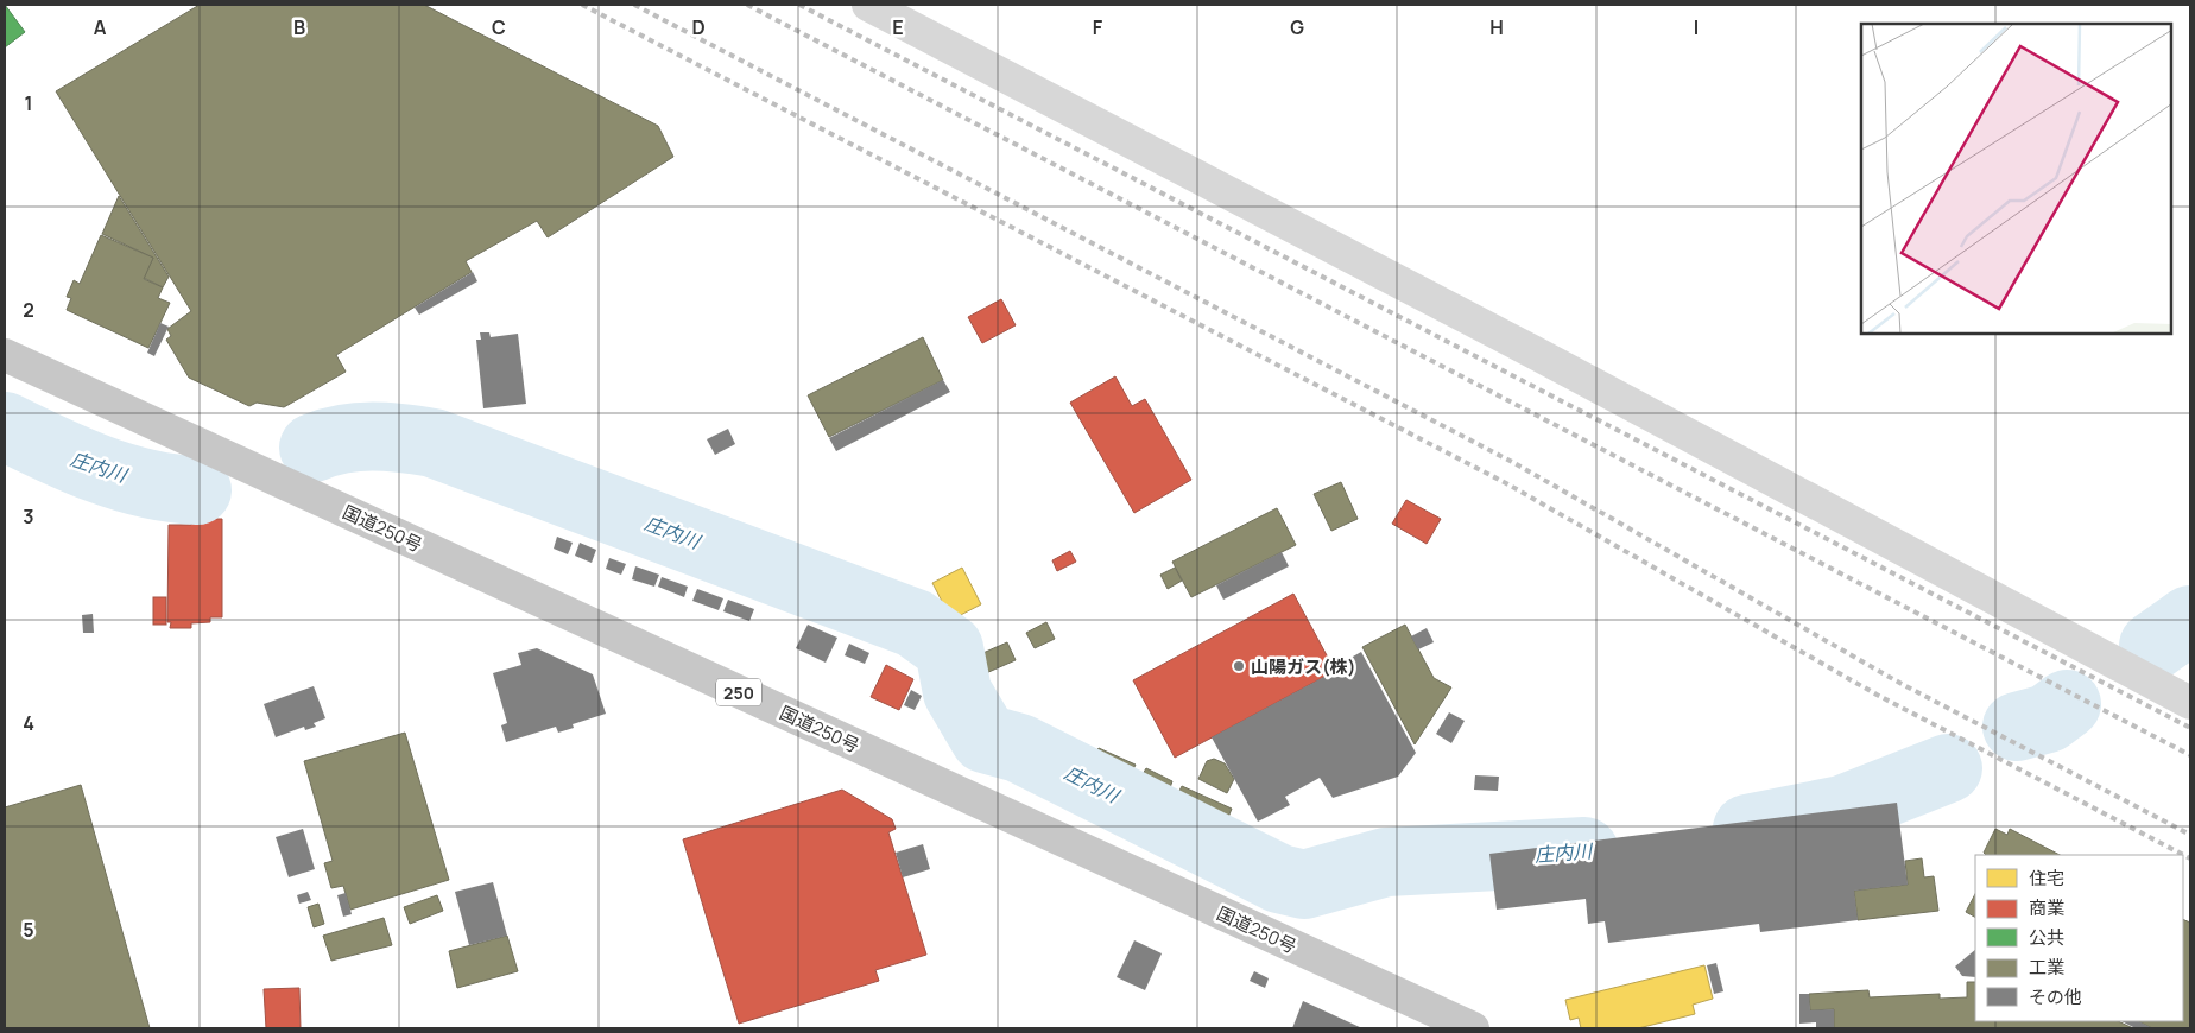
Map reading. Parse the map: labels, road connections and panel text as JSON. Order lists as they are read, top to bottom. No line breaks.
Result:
{"streets":{"highway":["国道250号","250"]},"water":["庄内川"],"places":["山陽ガス(株)"],"legend":["住宅","商業","公共","工業","その他"],"grid":{"columns":["A","B","C","D","E","F","G","H","I"],"rows":["1","2","3","4","5"]}}
